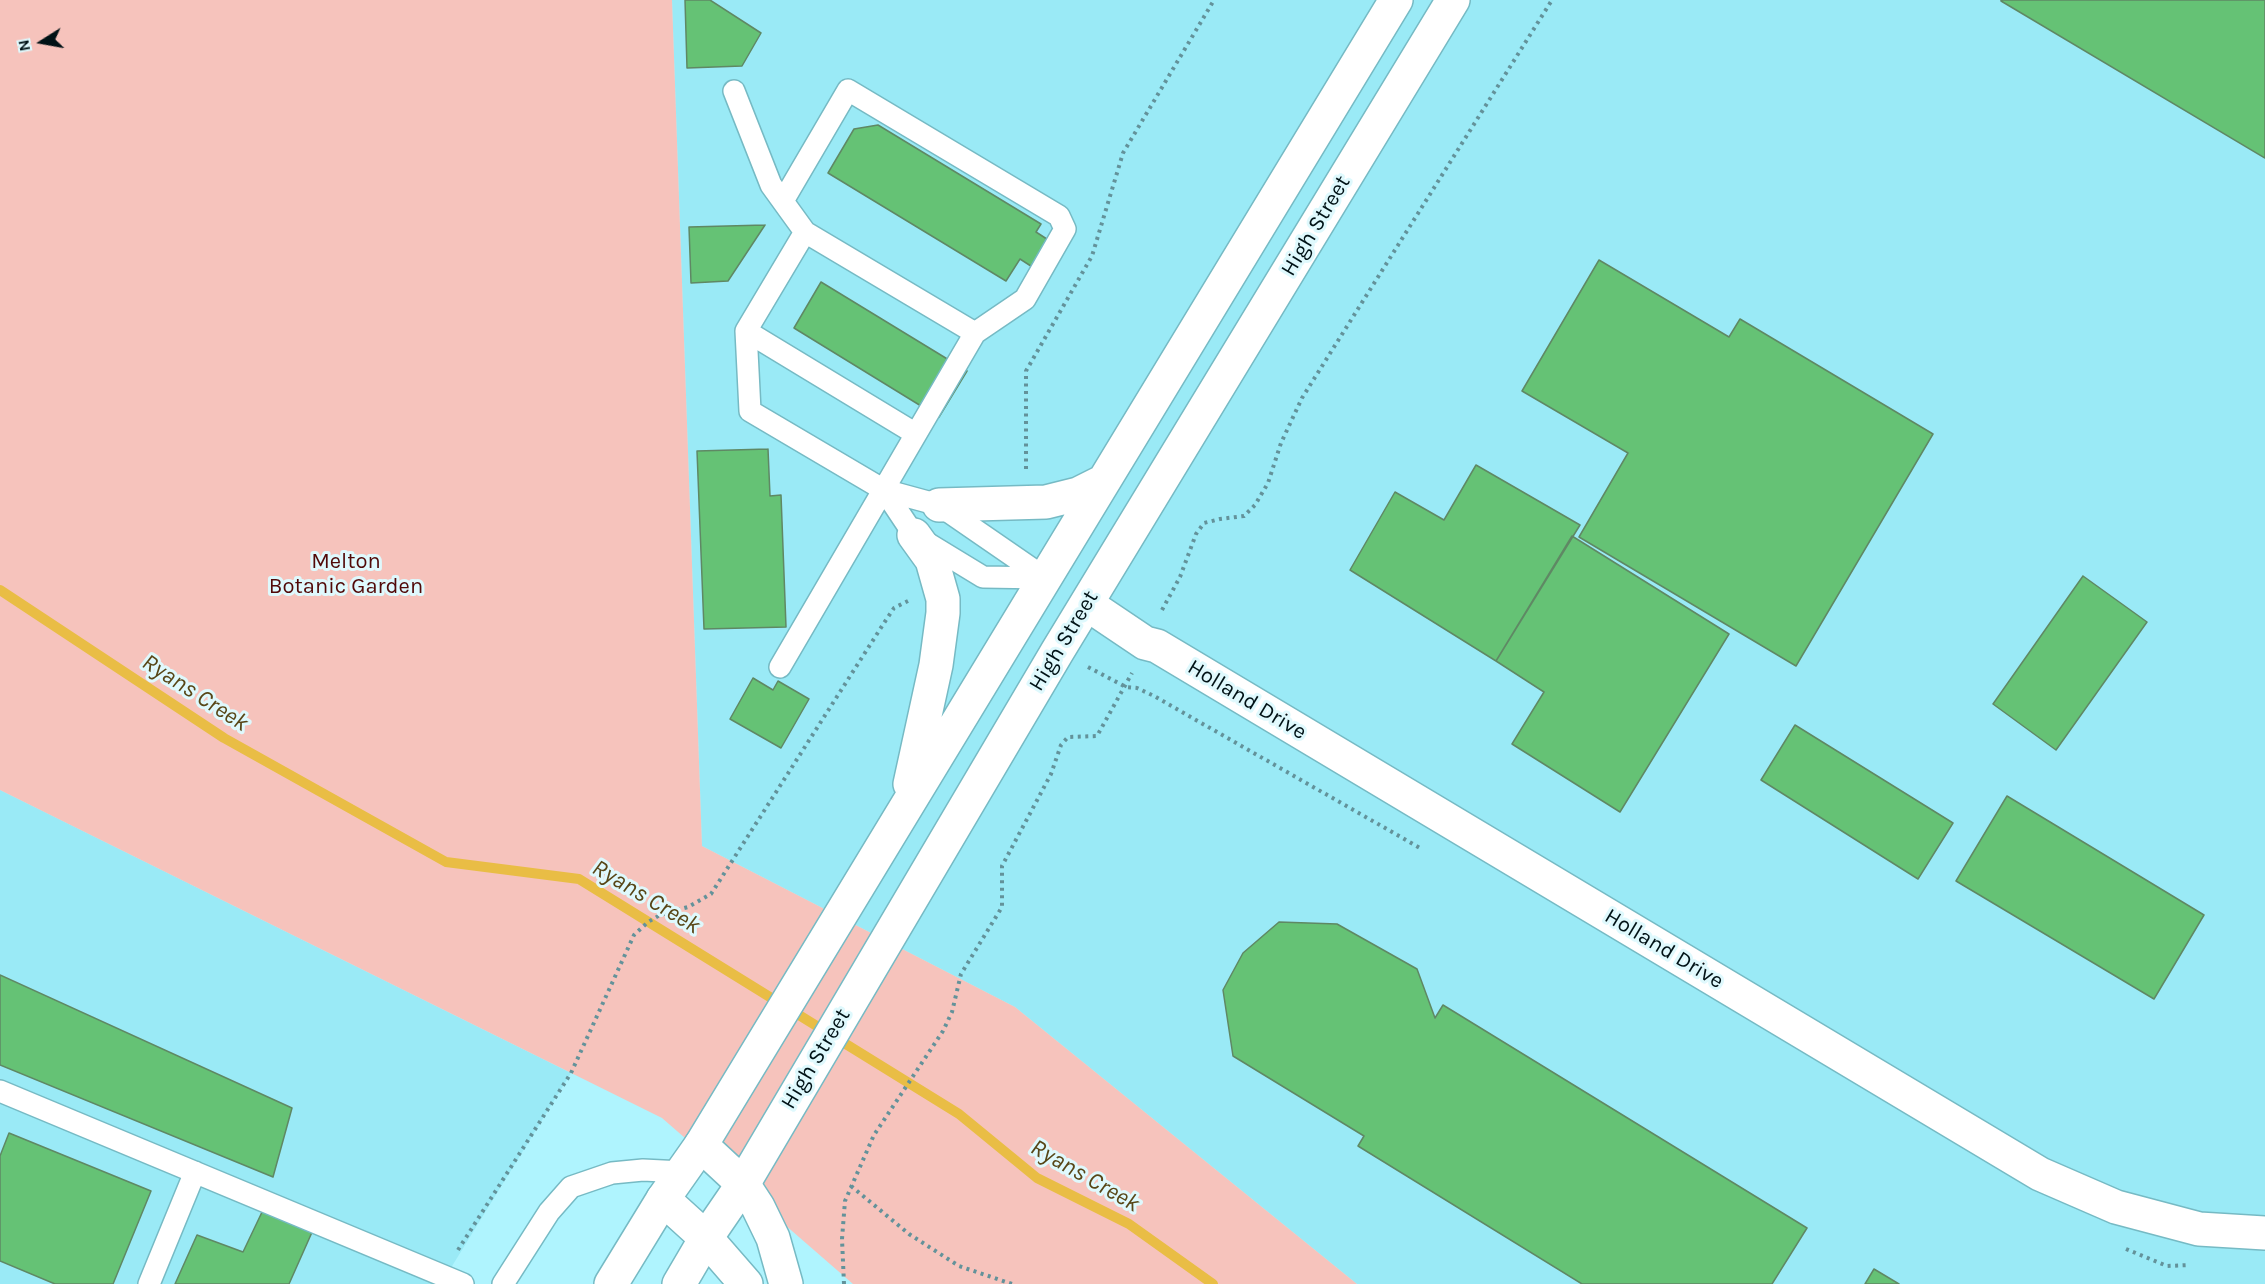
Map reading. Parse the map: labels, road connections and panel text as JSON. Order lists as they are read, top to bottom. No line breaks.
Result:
{"streets":{"main road":["High Street","Holland Drive"]},"crossings":[["High Street","Holland Drive"]],"water":["Ryans Creek"],"parks":["Melton Botanic Garden"],"north":"left"}
